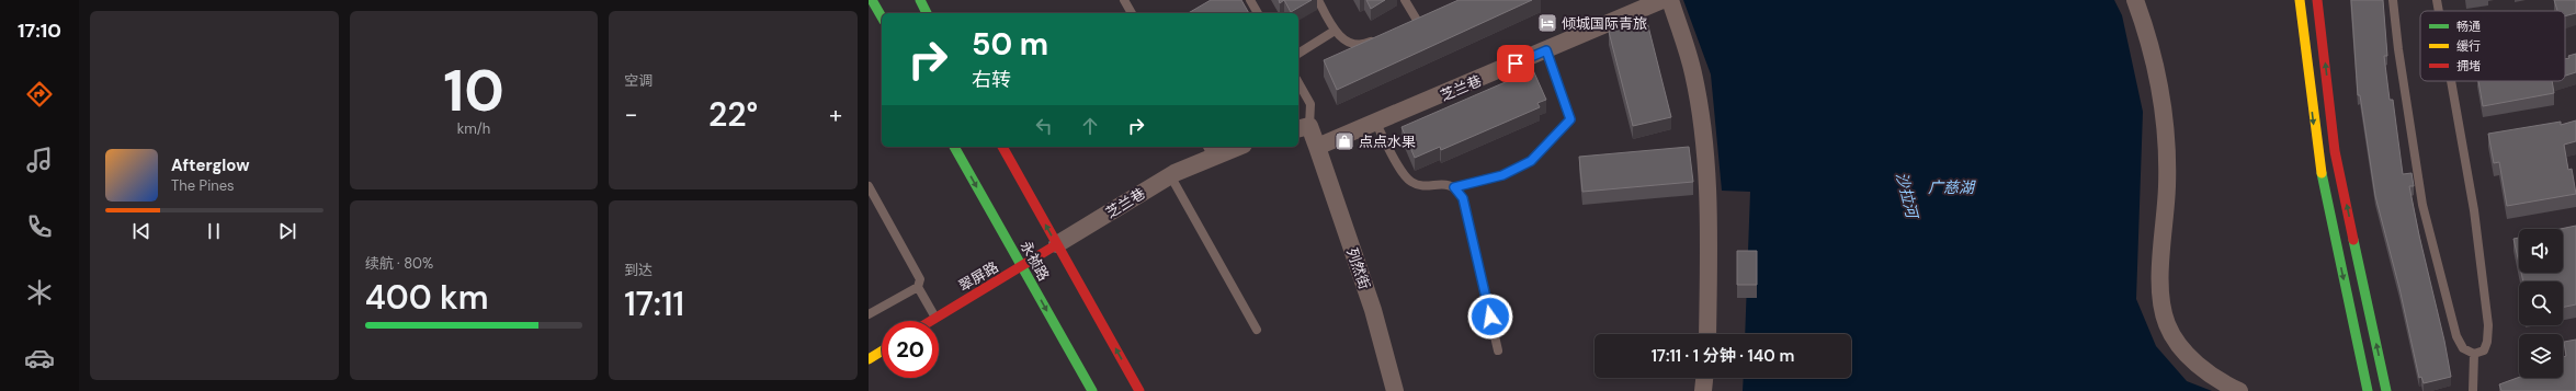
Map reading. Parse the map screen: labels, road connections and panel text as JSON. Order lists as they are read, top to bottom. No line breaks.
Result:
{"streets":{"street":["芝兰巷","永祯路","列然街","翠屏路"]},"crossings":[["芝兰巷","永祯路"],["芝兰巷","列然街"],["芝兰巷","翠屏路"],["永祯路","翠屏路"]],"water":["广慈湖","沙拉河"],"places":{"hotel":["倾城国际青旅"],"shop":["点点水果"]},"legend":["畅通","缓行","拥堵"],"page":{"tabs":"17:10","tile":[["10","km/h"],"空调",["续航 · 80%","400 km"],["到达","17:11"]],"turn":["50 m","右转"],"heat":["−","22°","+"],"song":["Afterglow","The Pines"],"limit":"20","trip":"17:11 · 1 分钟 · 140 m"}}
